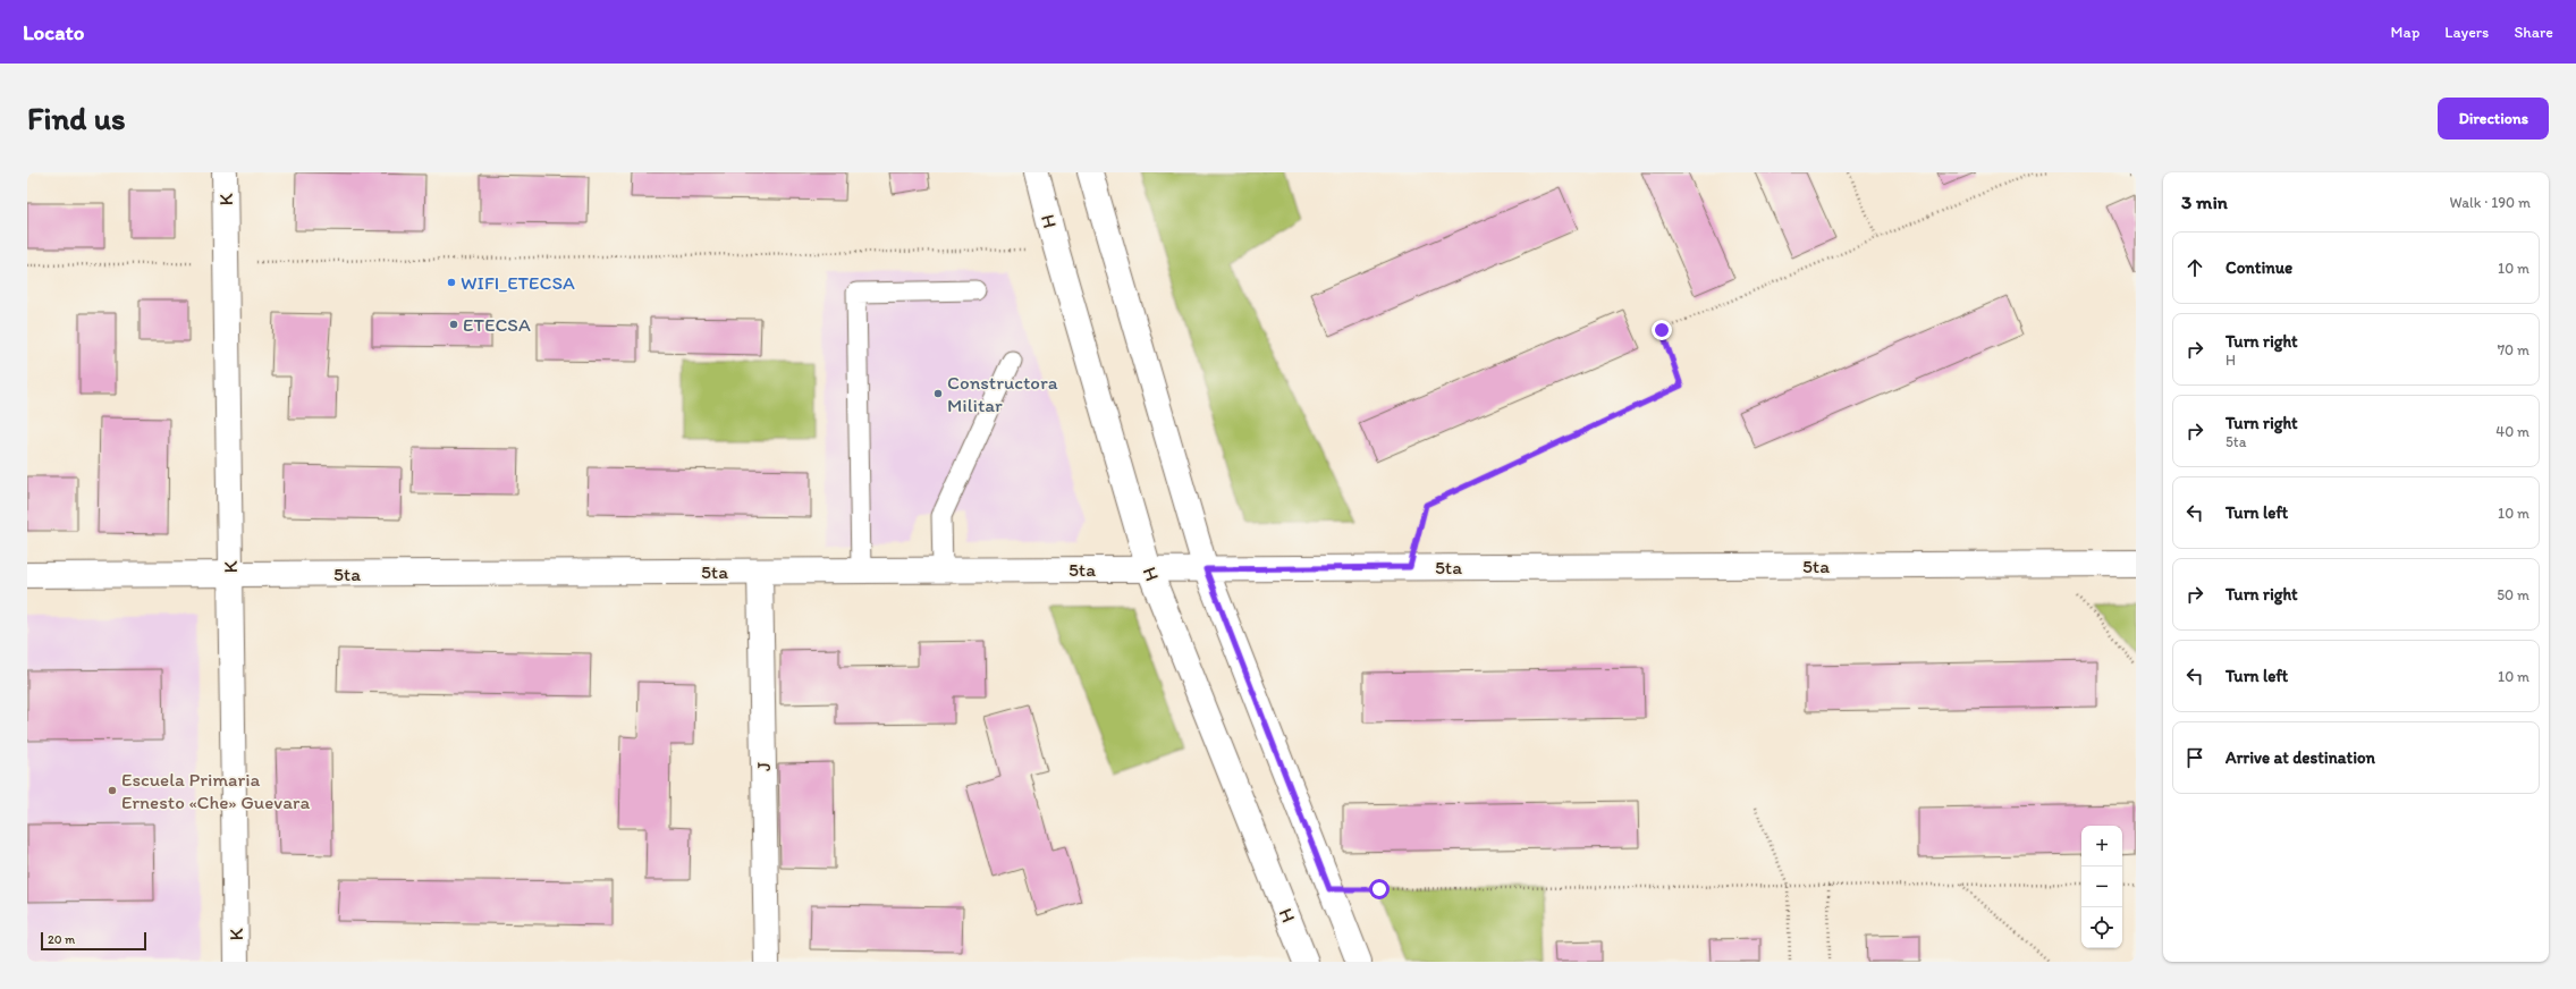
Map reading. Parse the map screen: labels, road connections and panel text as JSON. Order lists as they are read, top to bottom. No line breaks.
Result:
{"streets":{"street":["K","H","5ta","J"]},"crossings":[["K","5ta"],["H","5ta"],["5ta","J"]],"places":["WIFI_ETECSA","ETECSA","Constructora Militar","Escuela Primaria Ernesto «Che» Guevara"],"scale_bar":"20 m","page":{"header":"Locato","nav":["Map","Layers","Share"],"buttons":"Directions","title":"Find us","heading":["3 min","Walk · 190 m"],"list":[["Continue","10 m"],["Turn right","H","70 m"],["Turn right","5ta","40 m"],["Turn left","10 m"],["Turn right","50 m"],["Turn left","10 m"],"Arrive at destination"],"map_buttons":["+","−"],"scale":"20 m"}}
